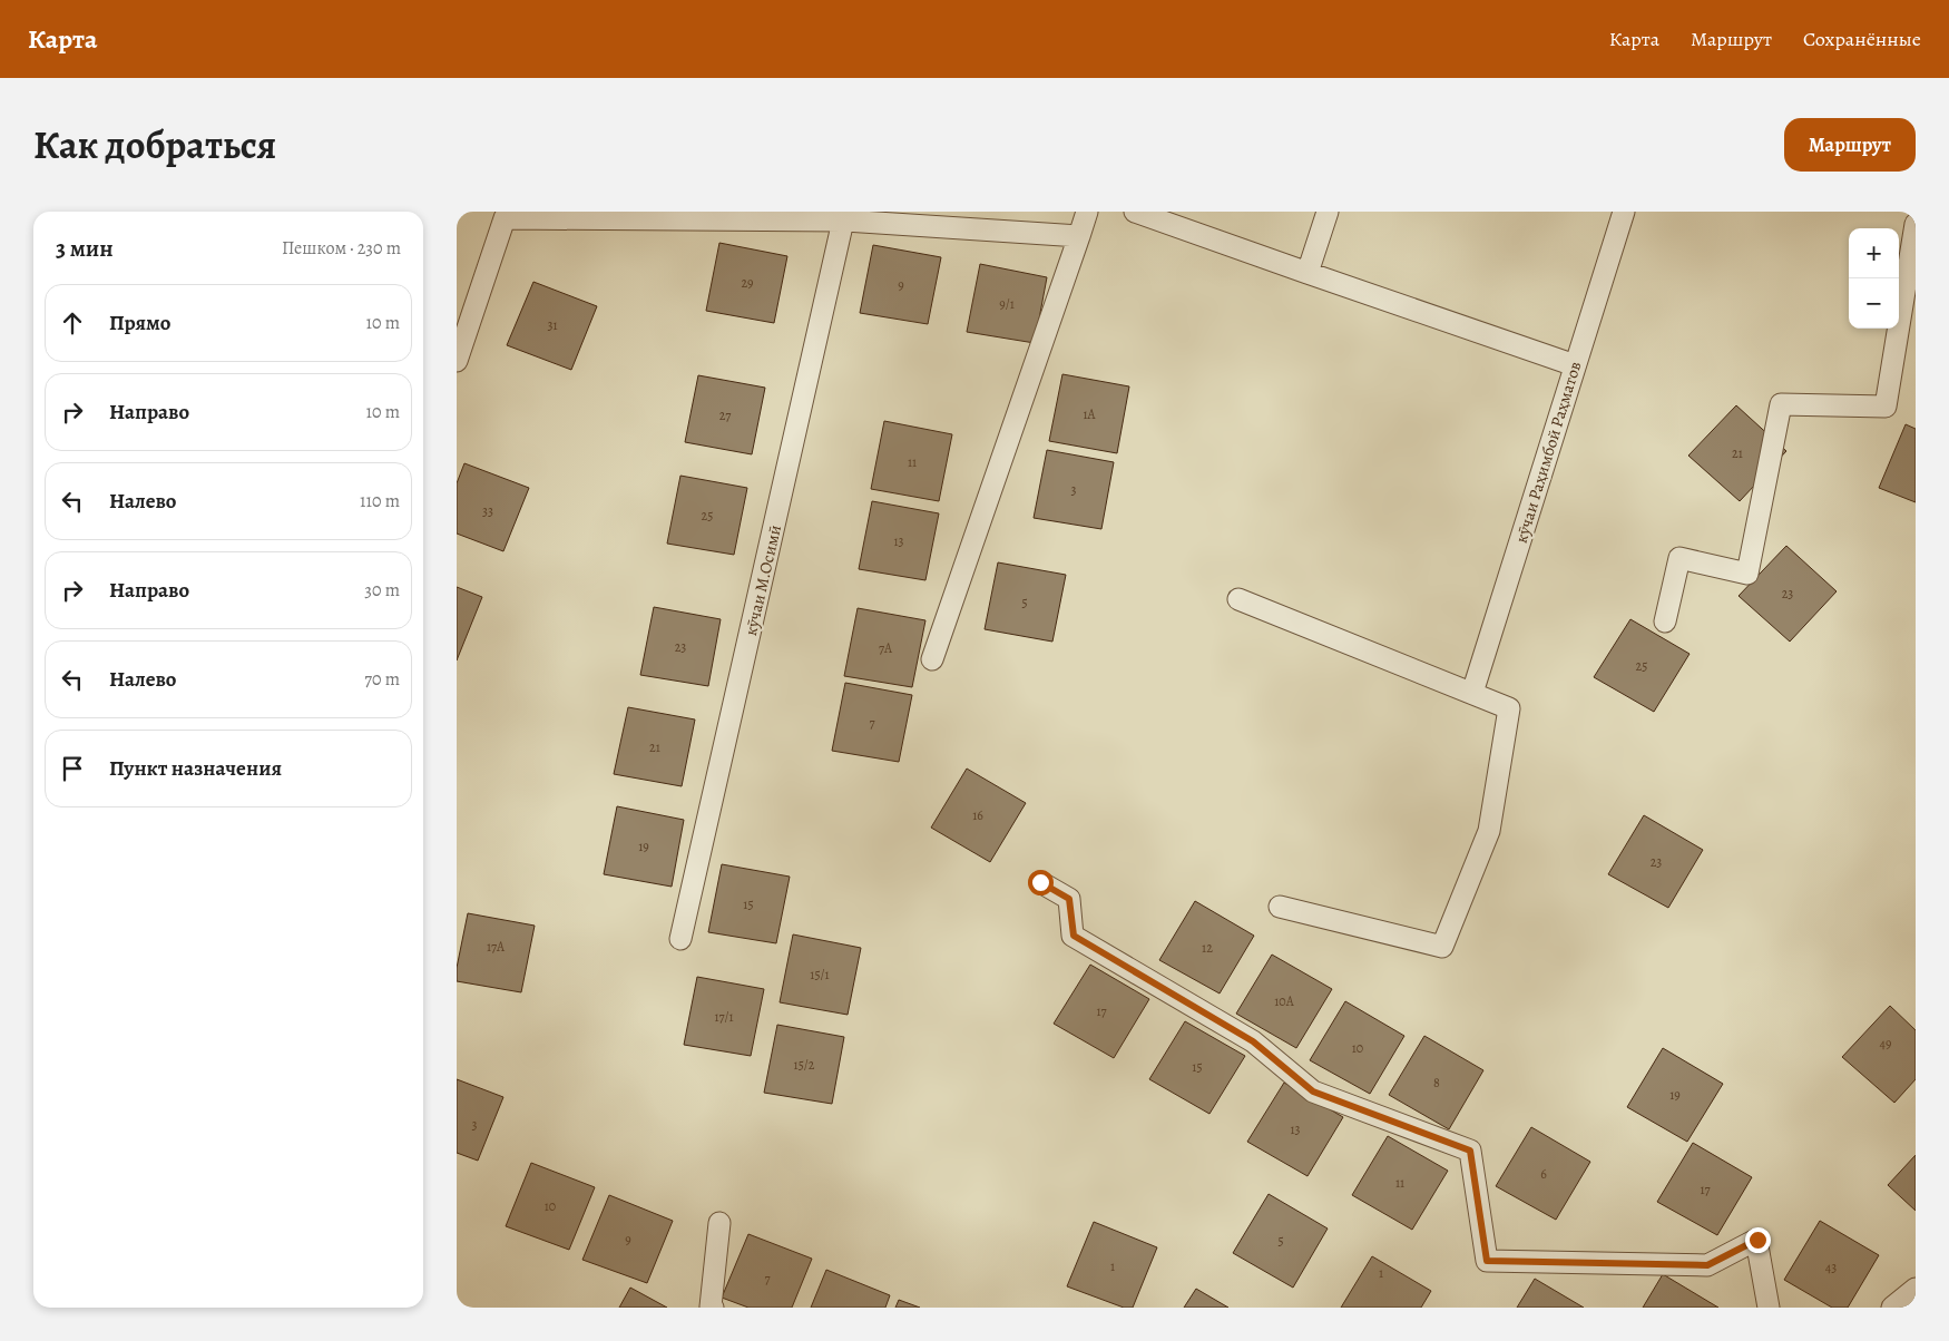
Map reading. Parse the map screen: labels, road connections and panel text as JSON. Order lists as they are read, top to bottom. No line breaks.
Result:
{"streets":{"street":["кӯчаи Раҳимбой Раҳматов","кӯчаи М.Осимӣ"]},"house_numbers":["29","9","9/1","31","1А","27","21","11","3","33","25","13","23","5","23","7А","25","7","21","16","19","23","15","17А","12","15/1","10А","17","17/1","49","10","15/2","15","8","19","3","13","6","11","17","10","9","5","1","43","1","7"],"page":{"header":"Карта","nav":["Карта","Маршрут","Сохранённые"],"title":"Как добраться","buttons":"Маршрут","heading":["3 мин","Пешком · 230 m"],"map_buttons":["+","−"],"list":[["Прямо","10 m"],["Направо","10 m"],["Налево","110 m"],["Направо","30 m"],["Налево","70 m"],"Пункт назначения"]}}
